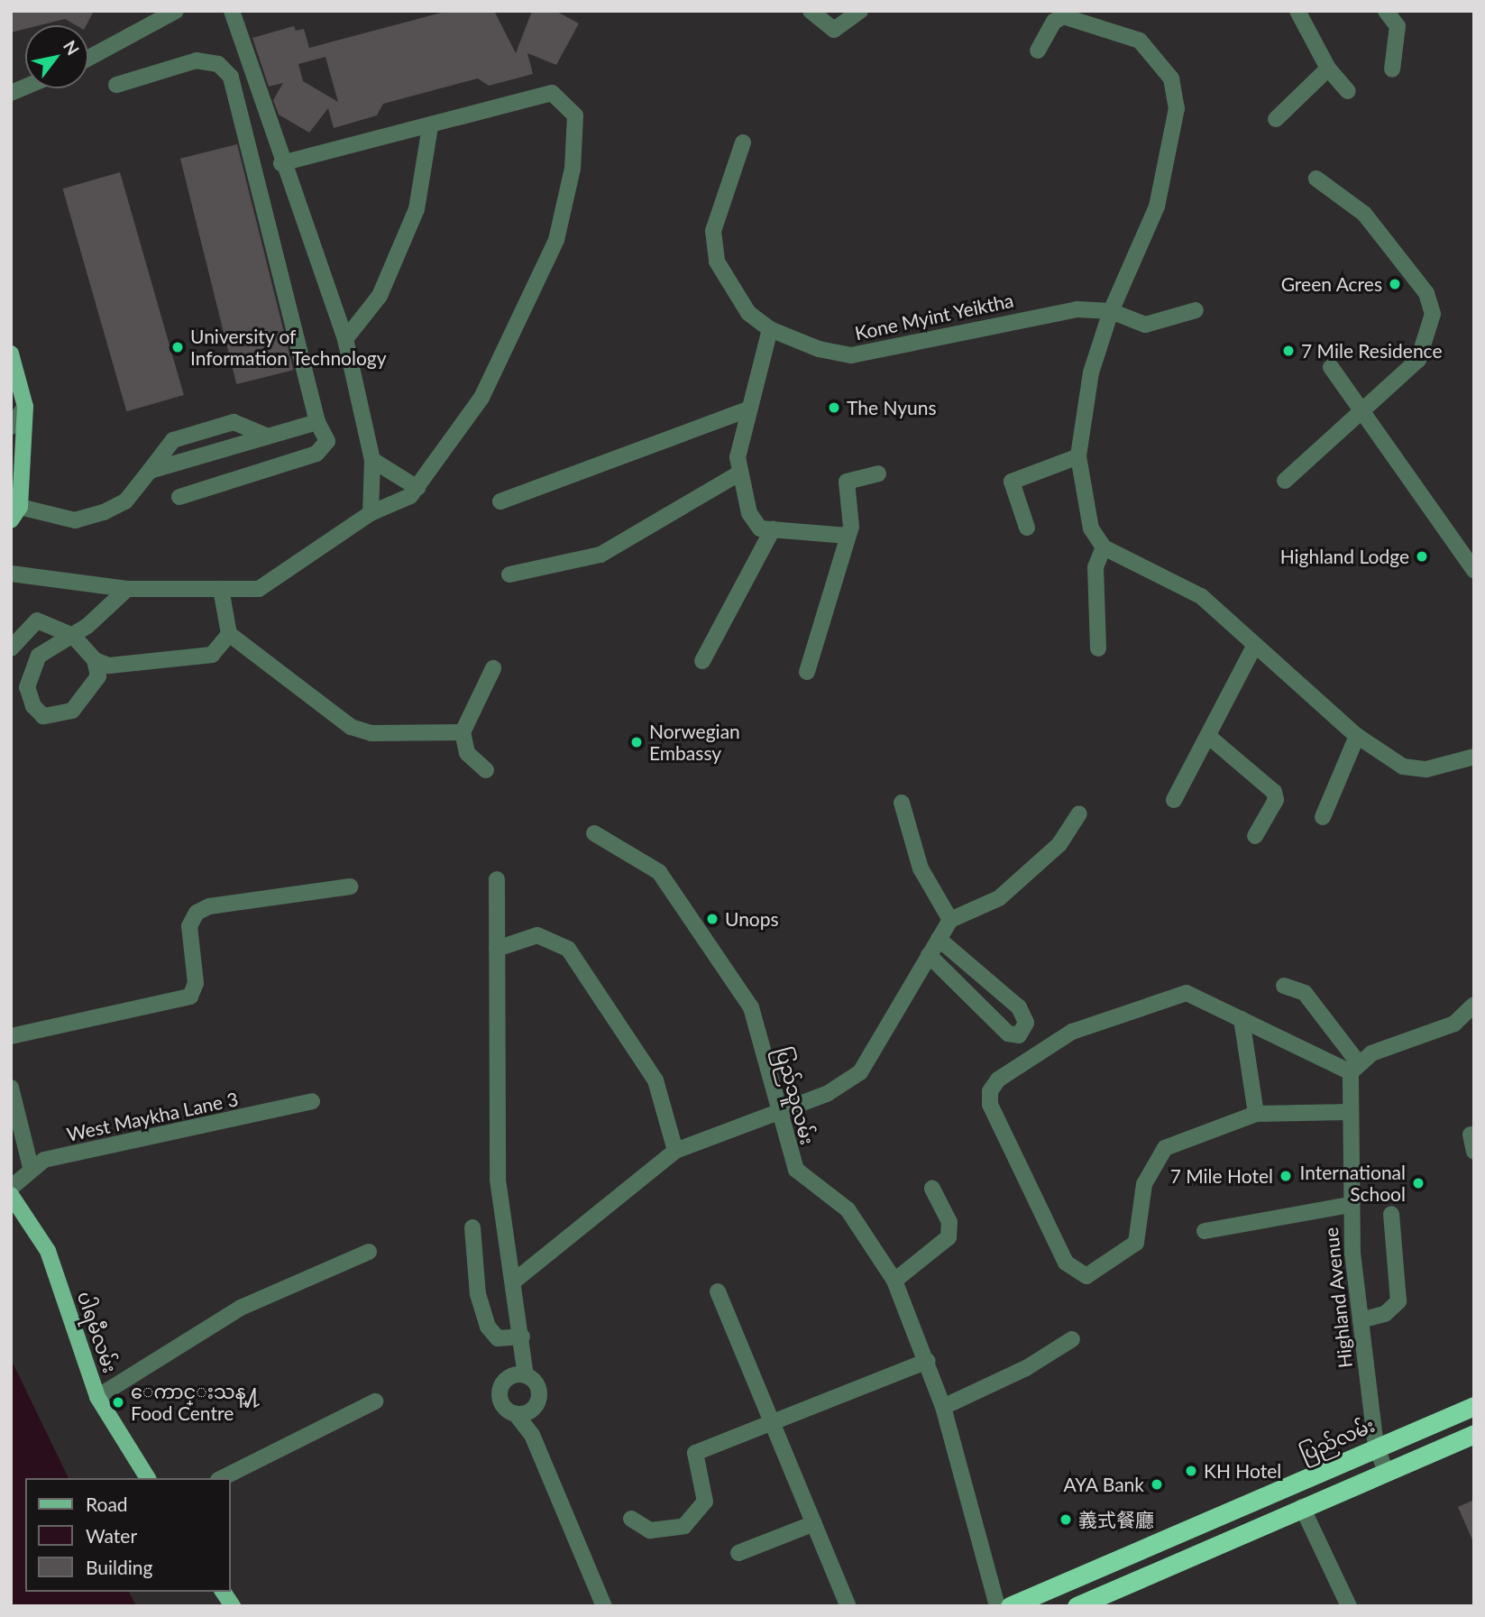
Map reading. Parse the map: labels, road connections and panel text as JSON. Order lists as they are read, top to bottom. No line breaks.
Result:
{"streets":{"highway":["ပြည်လမ်း"],"main road":["ပါရမီလမ်း"],"street":["Kone Myint Yeiktha","ပြည်သူလမ်း","West Maykha Lane 3","Highland Avenue"]},"crossings":[["Highland Avenue","ပြည်လမ်း"]],"places":["Green Acres","University of Information Technology","7 Mile Residence","The Nyuns","Highland Lodge","Norwegian Embassy","Unops","7 Mile Hotel","International School","ေကာင္းသန္႔ Food Centre","KH Hotel","AYA Bank","義式餐廳"],"legend":["Road","Water","Building"],"north":"top right"}
